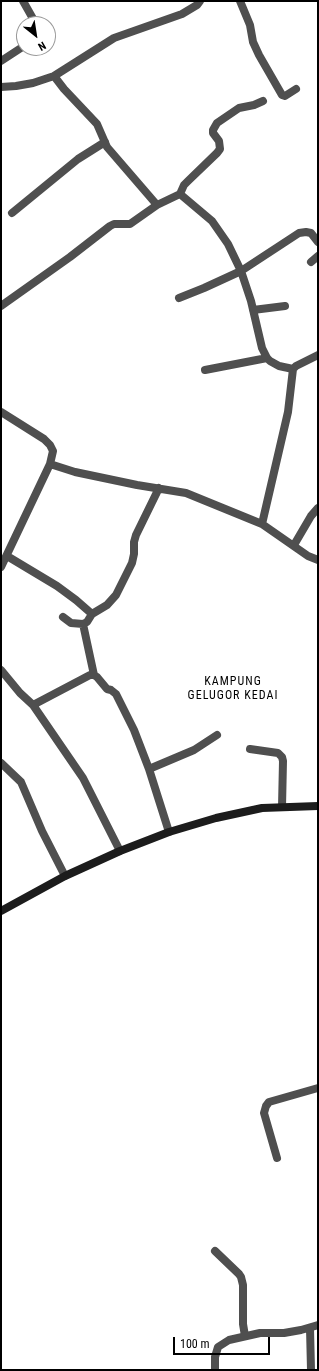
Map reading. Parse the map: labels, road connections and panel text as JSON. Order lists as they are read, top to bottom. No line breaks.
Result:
{"districts":["KAMPUNG GELUGOR KEDAI"],"scale_bar":"100 m","north":"bottom right"}
